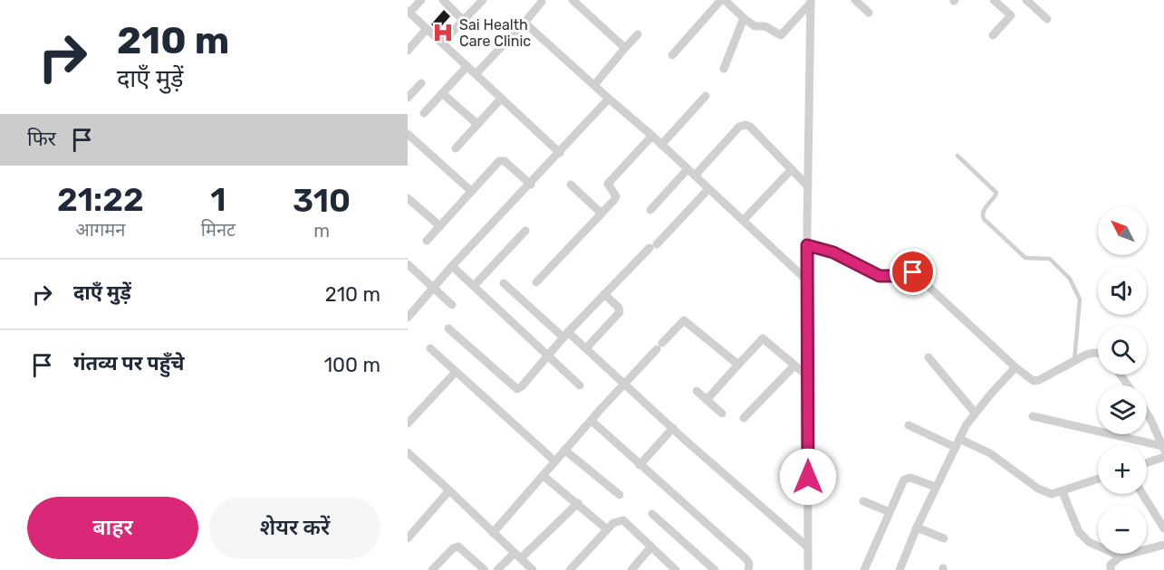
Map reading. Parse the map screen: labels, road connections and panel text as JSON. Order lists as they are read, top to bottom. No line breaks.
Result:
{"places":{"hospital":["Sai Health Care Clinic"]},"north":"top left","page":{"turn":["210 m","दाएँ मुड़ें"],"then":"फिर","eta":["21:22","आगमन","1","मिनट","310","m"],"map_buttons":["+","−"],"list":[{"name":"दाएँ मुड़ें","value":"210 m"},{"name":"गंतव्य पर पहुँचे","value":"100 m"}],"buttons":["बाहर","शेयर करें"]}}
